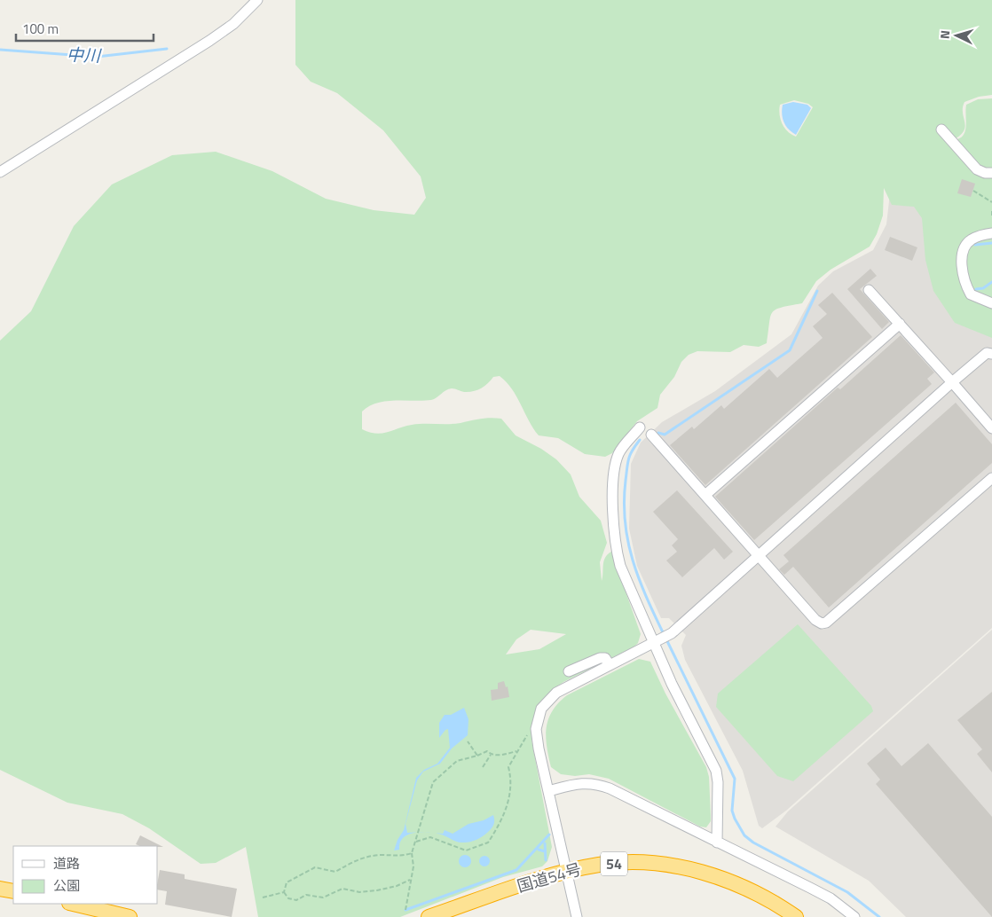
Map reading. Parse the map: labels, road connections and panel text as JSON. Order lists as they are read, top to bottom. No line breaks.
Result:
{"streets":{"highway":["54","国道54号"]},"water":["中川"],"legend":["道路","公園"],"scale_bar":"100 m","north":"left"}
